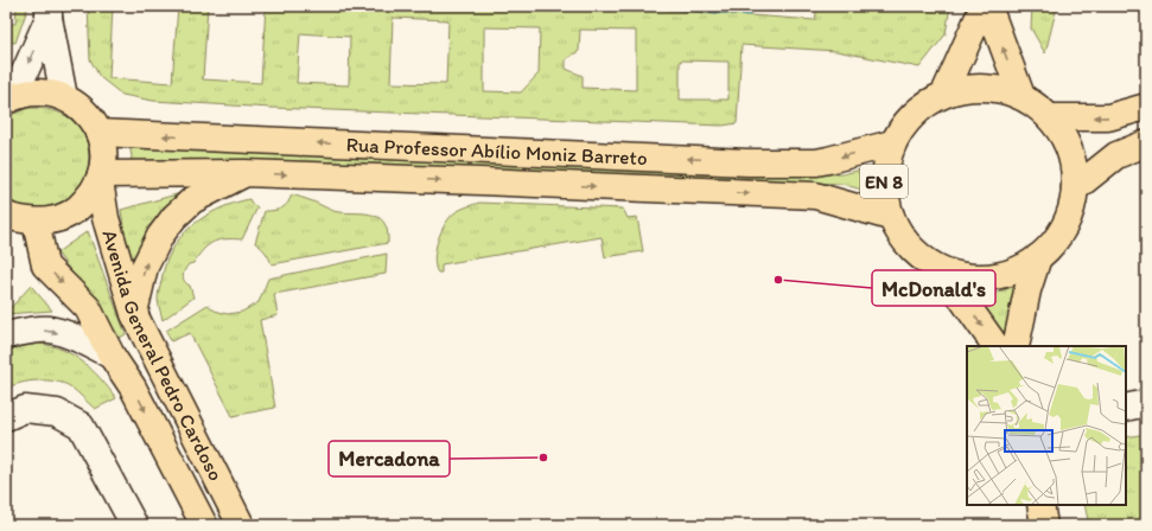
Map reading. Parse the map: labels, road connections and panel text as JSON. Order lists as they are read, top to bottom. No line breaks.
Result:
{"streets":{"main road":["Rua Professor Abílio Moniz Barreto","EN 8","Avenida General Pedro Cardoso"]},"crossings":[["Rua Professor Abílio Moniz Barreto","EN 8"],["Rua Professor Abílio Moniz Barreto","Avenida General Pedro Cardoso"]],"places":["McDonald's","Mercadona"]}
